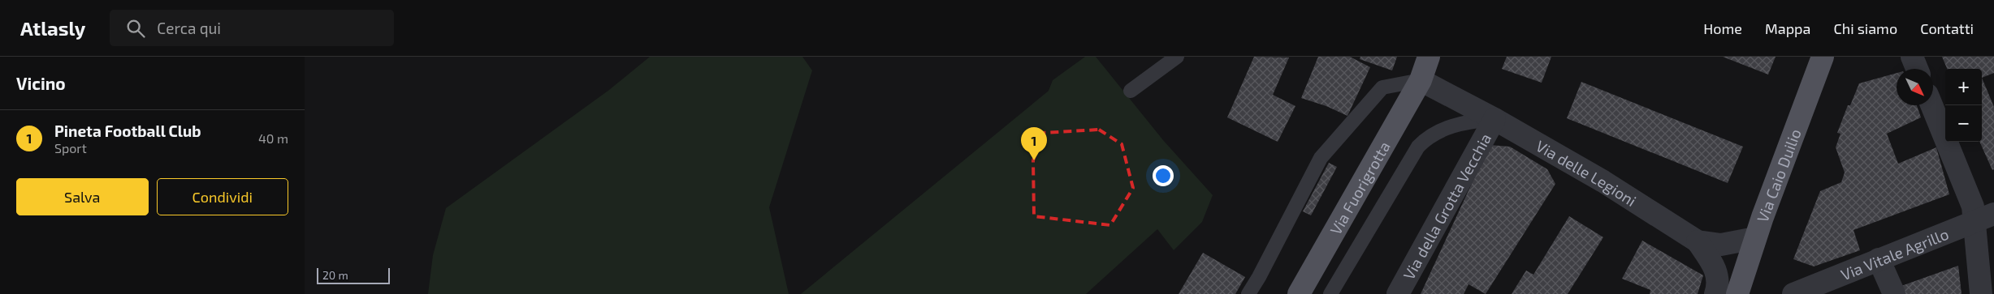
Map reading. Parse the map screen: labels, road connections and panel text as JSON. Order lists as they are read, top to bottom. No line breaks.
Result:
{"streets":{"main road":["Via Caio Duilio","Via Fuorigrotta"],"street":["Via delle Legioni","Via della Grotta Vecchia","Via Vitale Agrillo"]},"crossings":[["Via delle Legioni","Via Caio Duilio"],["Via delle Legioni","Via Fuorigrotta"],["Via delle Legioni","Via della Grotta Vecchia"]],"scale_bar":"20 m","north":"bottom right","page":{"header":"Atlasly","search":"Cerca qui","nav":["Home","Mappa","Chi siamo","Contatti"],"heading":"Vicino","map_buttons":["+","−"],"list":[{"mark":"1","name":"Pineta Football Club","note":"Sport","value":"40 m"}],"pins":"1","buttons":["Salva","Condividi"],"scale":"20 m"}}
